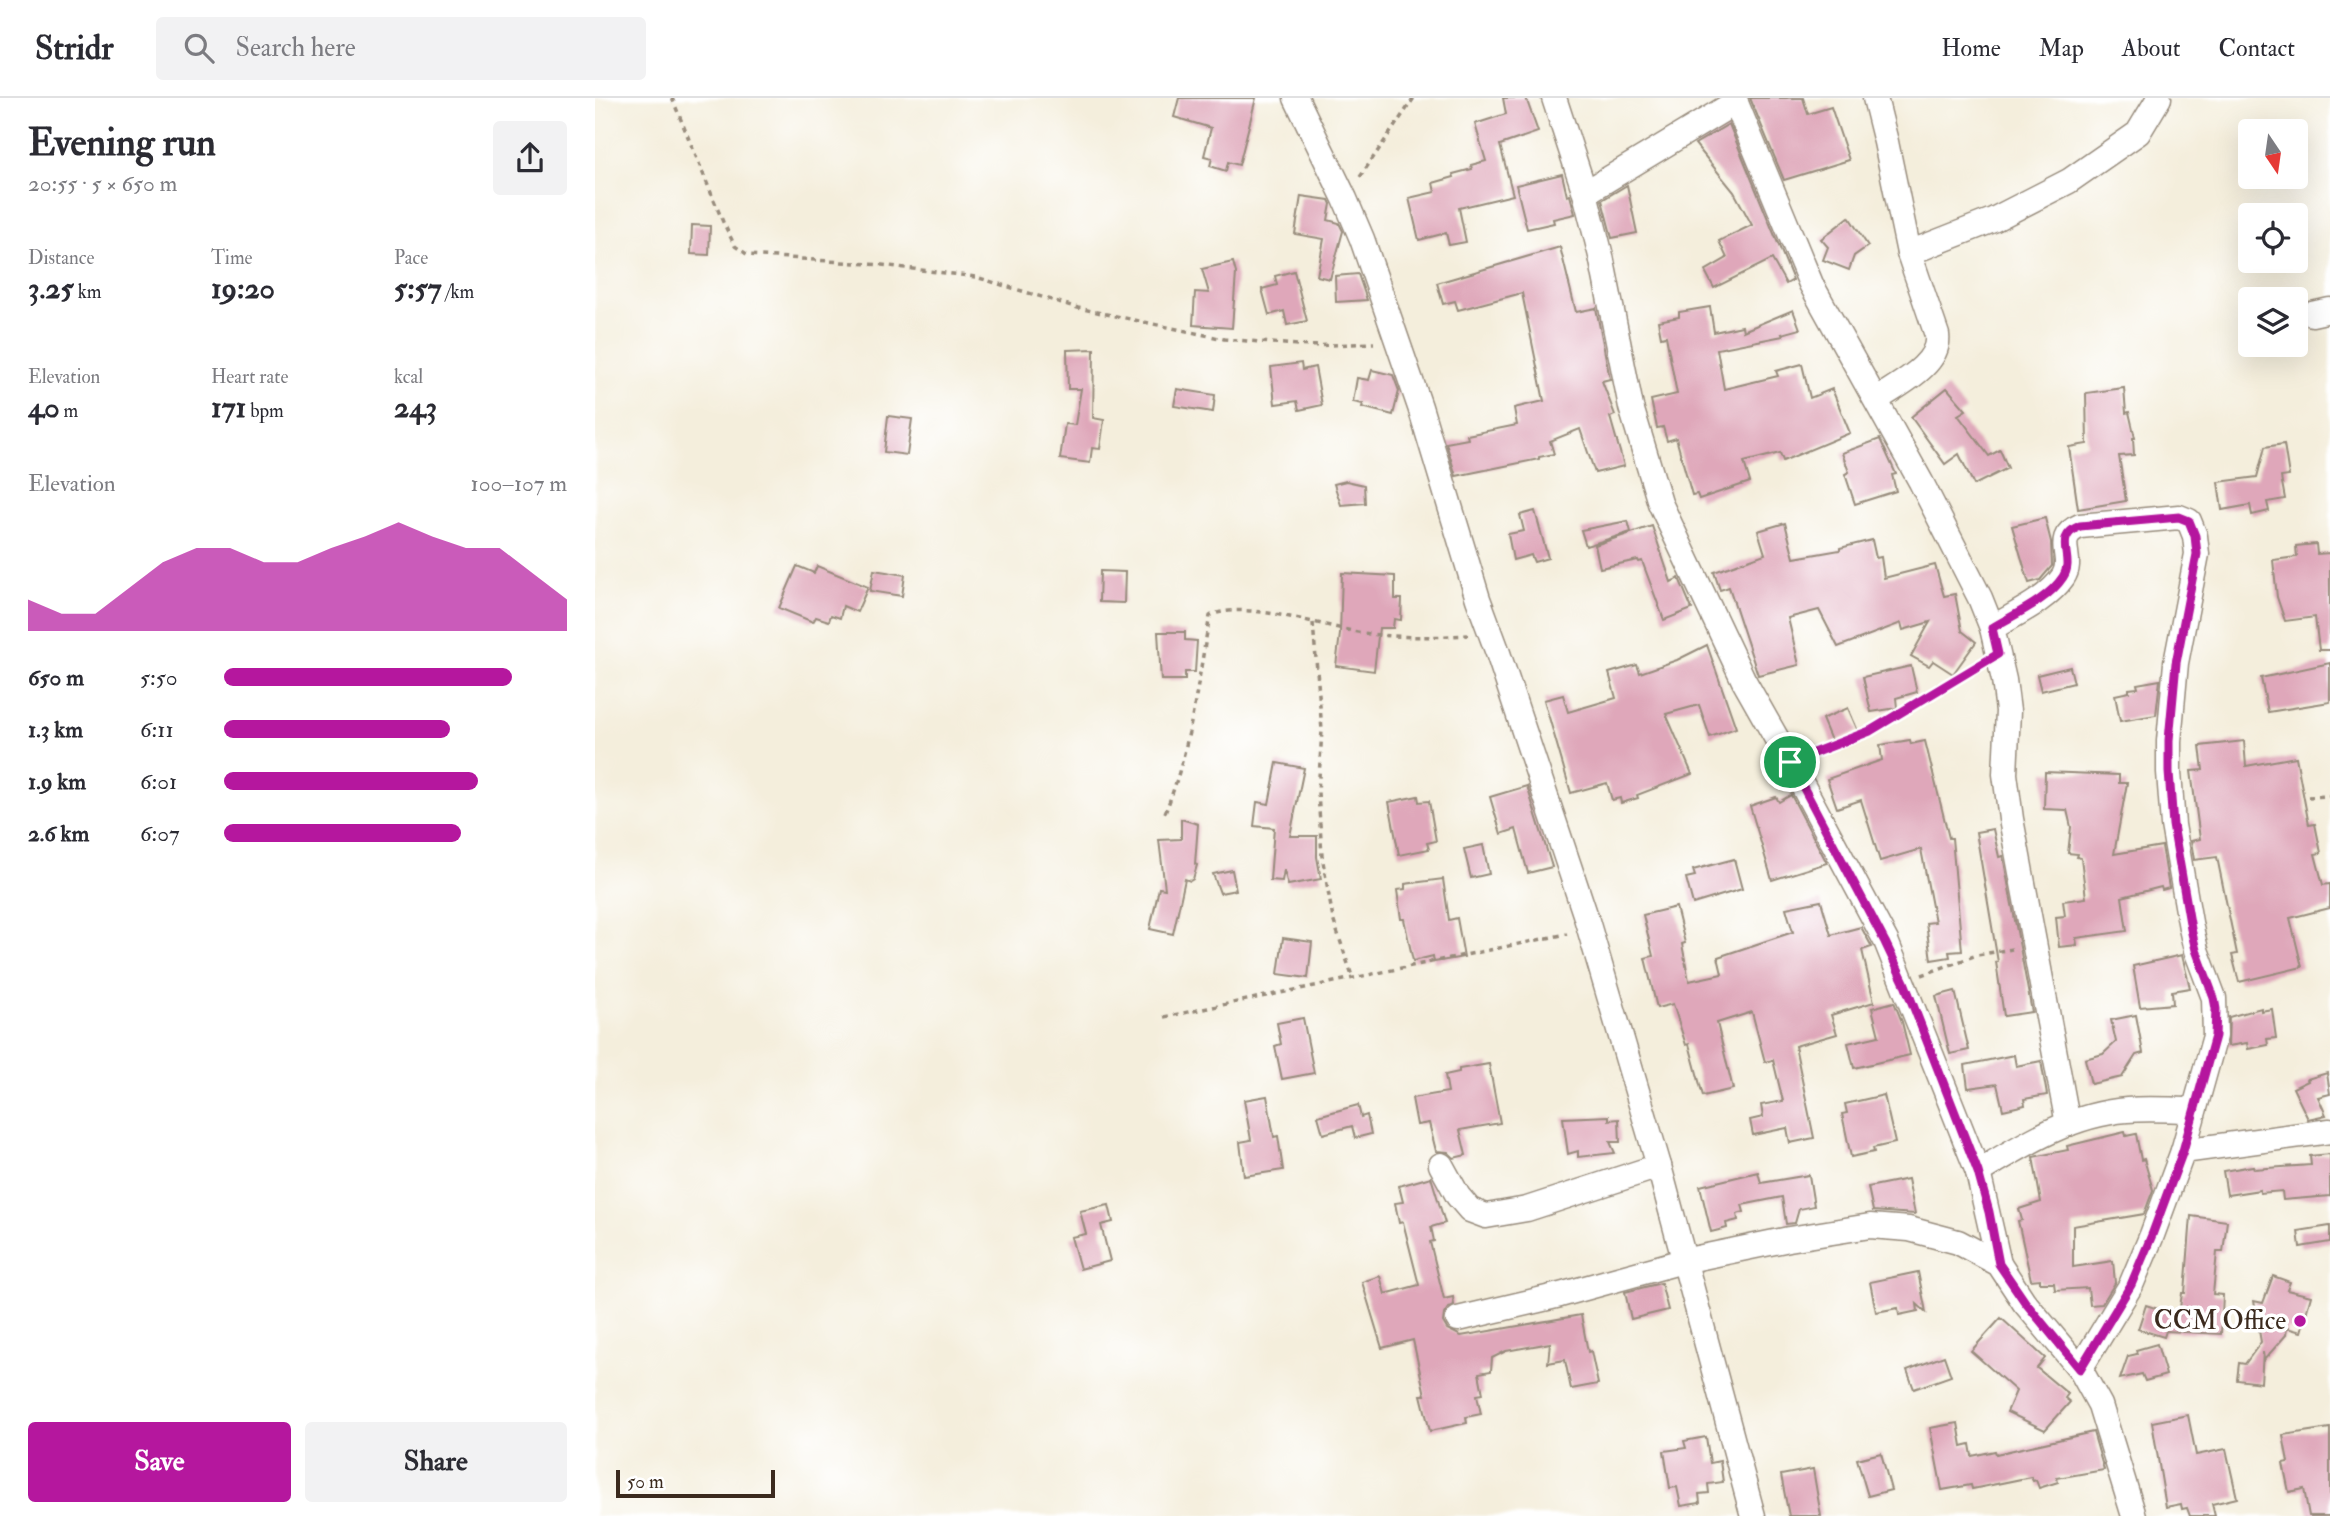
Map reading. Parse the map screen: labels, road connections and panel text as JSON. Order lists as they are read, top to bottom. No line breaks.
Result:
{"places":["CCM Office"],"scale_bar":"50 m","north":"bottom","page":{"header":"Stridr","search":"Search here","nav":["Home","Map","About","Contact"],"heading":["Evening run","20:55 · 5 × 650 m"],"stats":[["Distance","3.25 km"],["Time","19:20"],["Pace","5:57 /km"],["Elevation","40 m"],["Heart rate","171 bpm"],["kcal","243"]],"chart":["Elevation","100–107 m"],"list":[{"name":"650 m","note":"5:50"},{"name":"1.3 km","note":"6:11"},{"name":"1.9 km","note":"6:01"},{"name":"2.6 km","note":"6:07"}],"buttons":["Save","Share"],"scale":"50 m"}}
